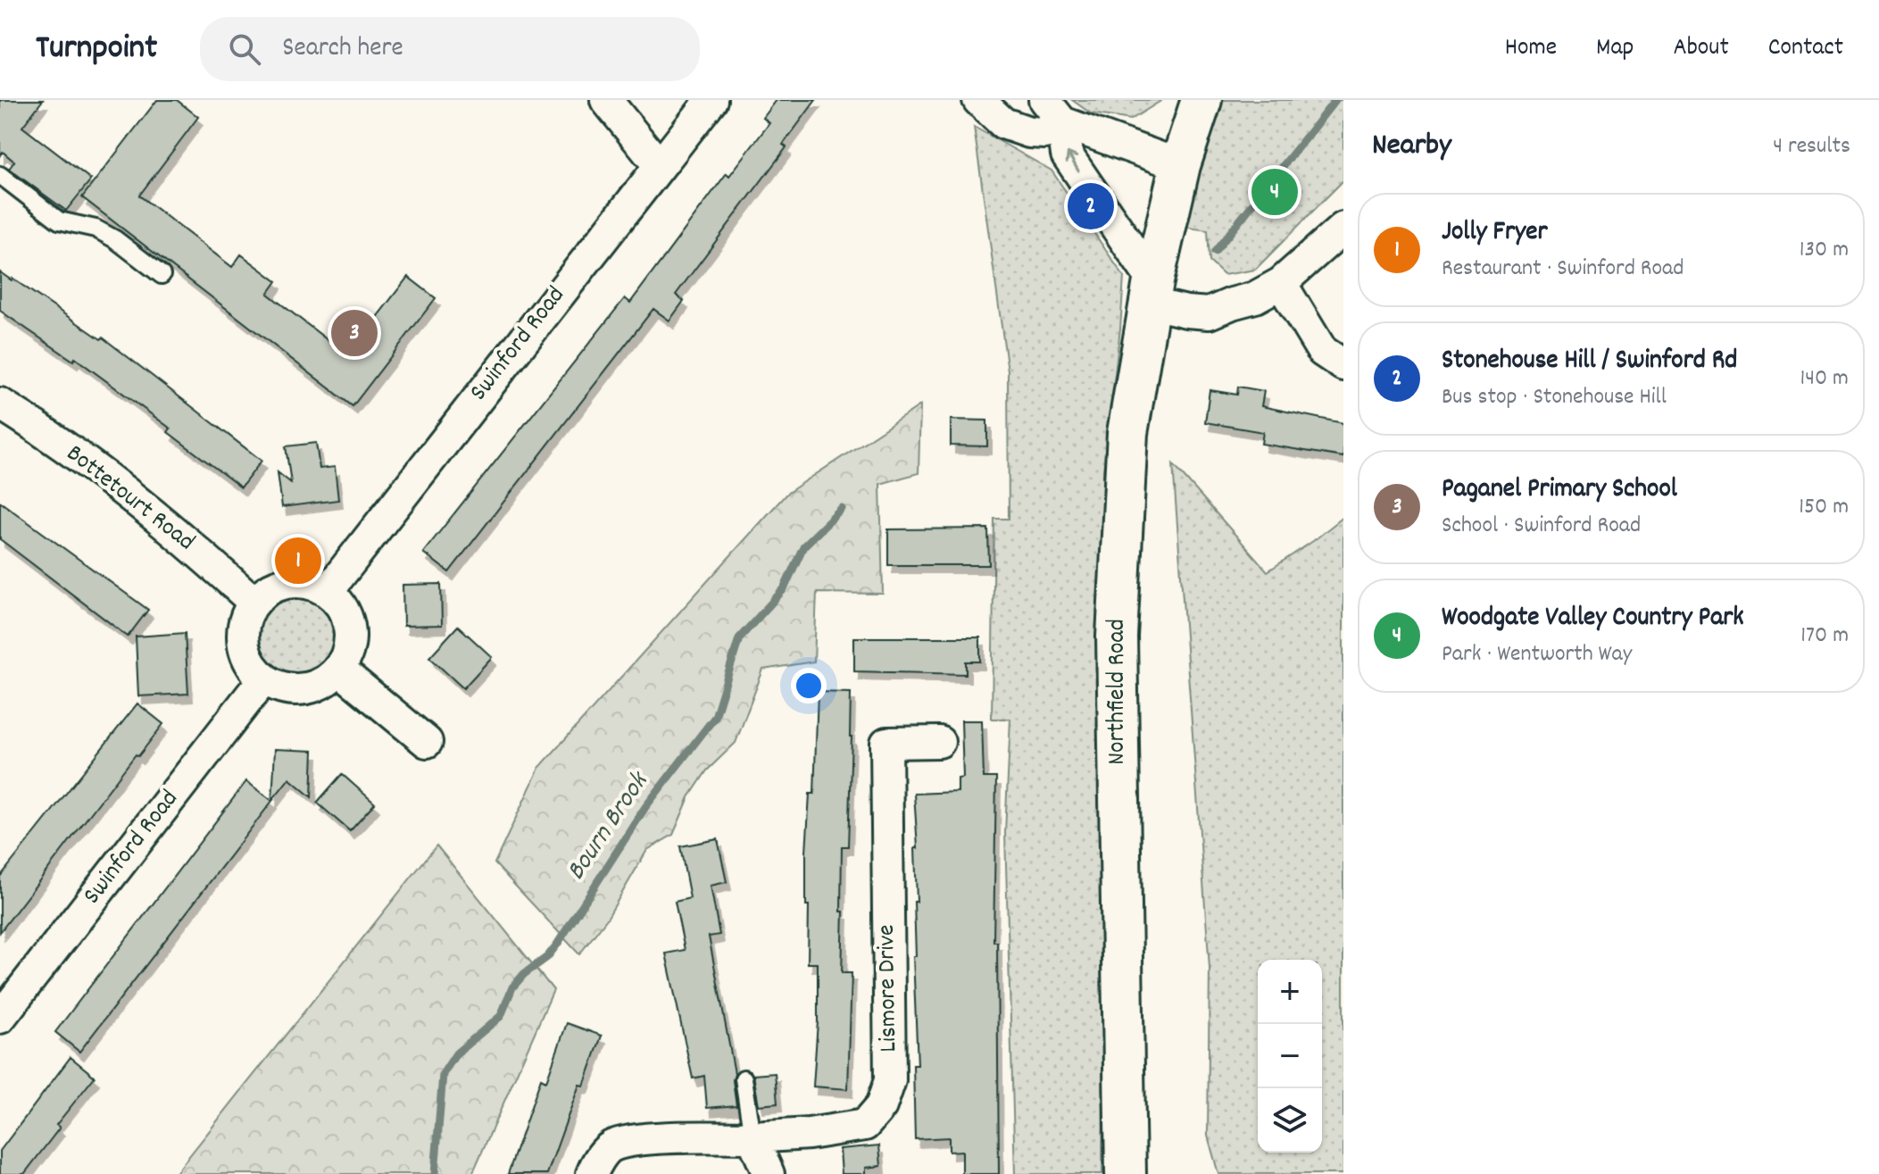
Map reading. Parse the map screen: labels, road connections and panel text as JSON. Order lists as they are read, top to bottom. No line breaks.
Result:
{"streets":{"street":["Swinford Road","Bottetourt Road","Northfield Road","Lismore Drive"]},"crossings":[["Swinford Road","Bottetourt Road"]],"water":["Bourn Brook"],"page":{"header":"Turnpoint","search":"Search here","nav":["Home","Map","About","Contact"],"heading":["Nearby","4 results"],"pins":["4","2","3","1"],"list":[{"mark":"1","name":"Jolly Fryer","note":"Restaurant · Swinford Road","value":"130 m"},{"mark":"2","name":"Stonehouse Hill / Swinford Rd","note":"Bus stop · Stonehouse Hill","value":"140 m"},{"mark":"3","name":"Paganel Primary School","note":"School · Swinford Road","value":"150 m"},{"mark":"4","name":"Woodgate Valley Country Park","note":"Park · Wentworth Way","value":"170 m"}],"map_buttons":["+","−"]}}
